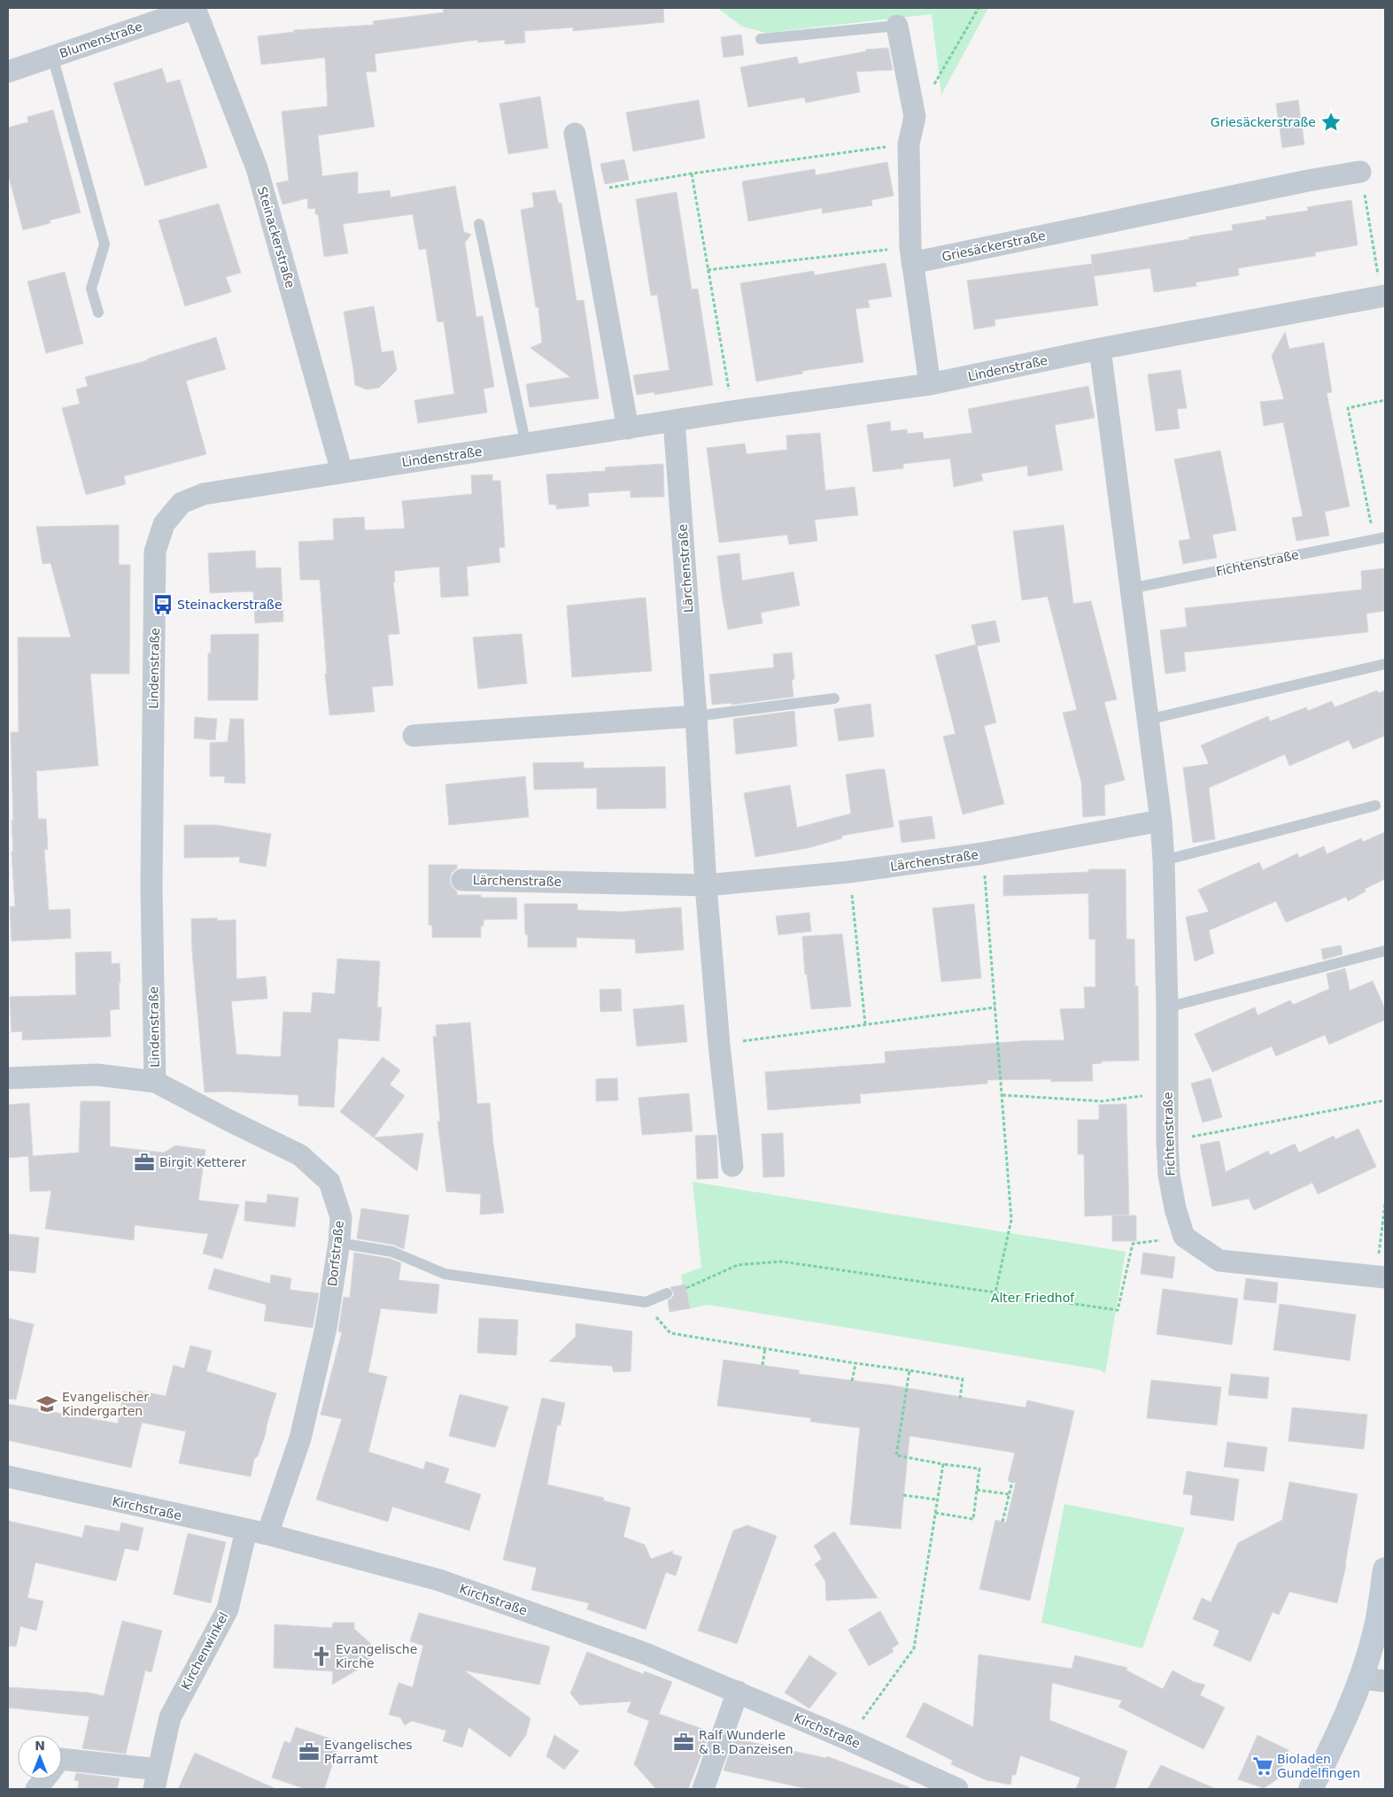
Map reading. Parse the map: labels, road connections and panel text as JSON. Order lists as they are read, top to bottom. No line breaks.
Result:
{"streets":{"street":["Blumenstraße","Steinackerstraße","Griesäckerstraße","Lindenstraße","Fichtenstraße","Lärchenstraße","Dorfstraße","Kirchstraße","Kirchenwinkel"]},"crossings":[["Blumenstraße","Steinackerstraße"],["Steinackerstraße","Lindenstraße"],["Lindenstraße","Fichtenstraße"],["Lindenstraße","Lärchenstraße"],["Lindenstraße","Dorfstraße"],["Fichtenstraße","Lärchenstraße"],["Dorfstraße","Kirchstraße"],["Dorfstraße","Kirchenwinkel"],["Kirchstraße","Kirchenwinkel"]],"parks":["Alter Friedhof"],"places":{"place":["Griesäckerstraße"],"bus stop":["Steinackerstraße"],"office":["Birgit Ketterer","Ralf Wunderle & B. Danzeisen","Evangelisches Pfarramt"],"school or university":["Evangelischer Kindergarten"],"church":["Evangelische Kirche"],"supermarket":["Bioladen Gundelfingen"]},"north":"top"}
